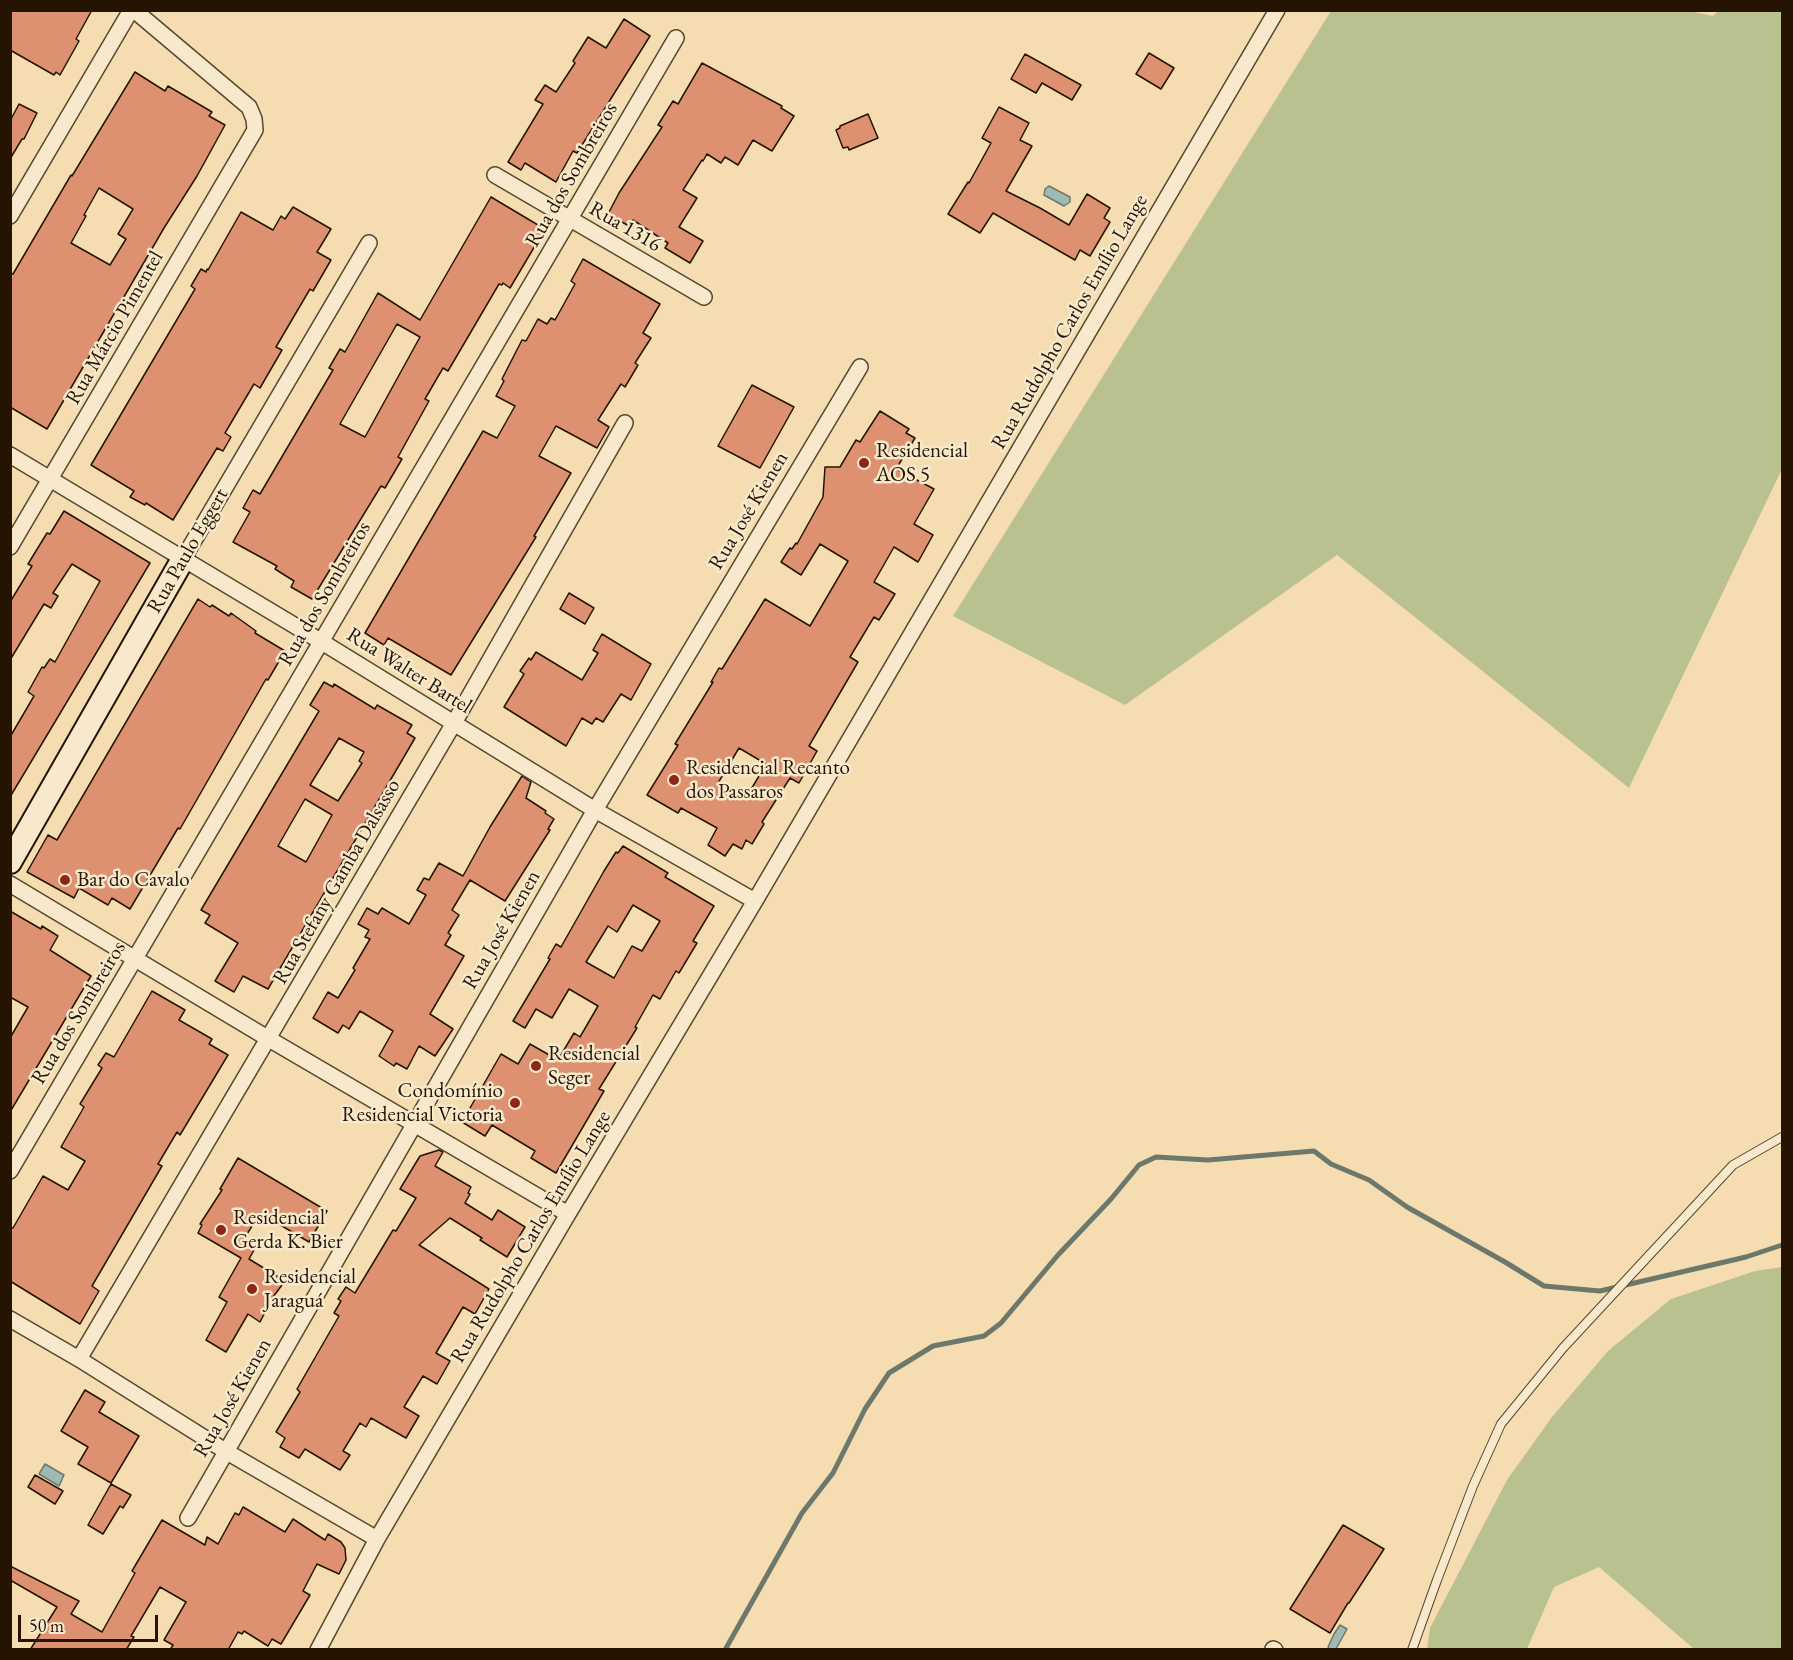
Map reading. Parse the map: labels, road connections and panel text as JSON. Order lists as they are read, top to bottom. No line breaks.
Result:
{"streets":{"street":["Rua dos Sombreiros","Rua 1316","Rua Rudolpho Carlos Emílio Lange","Rua Márcio Pimentel","Rua José Kienen","Rua Paulo Eggert","Rua Walter Bartel","Rua Stefany Gamba Dalsasso"]},"crossings":[["Rua dos Sombreiros","Rua 1316"],["Rua dos Sombreiros","Rua Walter Bartel"],["Rua Rudolpho Carlos Emílio Lange","Rua Walter Bartel"],["Rua Márcio Pimentel","Rua Walter Bartel"],["Rua José Kienen","Rua Walter Bartel"],["Rua Paulo Eggert","Rua Walter Bartel"],["Rua Walter Bartel","Rua Stefany Gamba Dalsasso"]],"places":["Residencial AOS 5","Residencial Recanto dos Passaros","Bar do Cavalo","Residencial Seger","Condomínio Residencial Victoria","Residencial Gerda K. Bier","Residencial Jaraguá"],"scale_bar":"50 m"}
